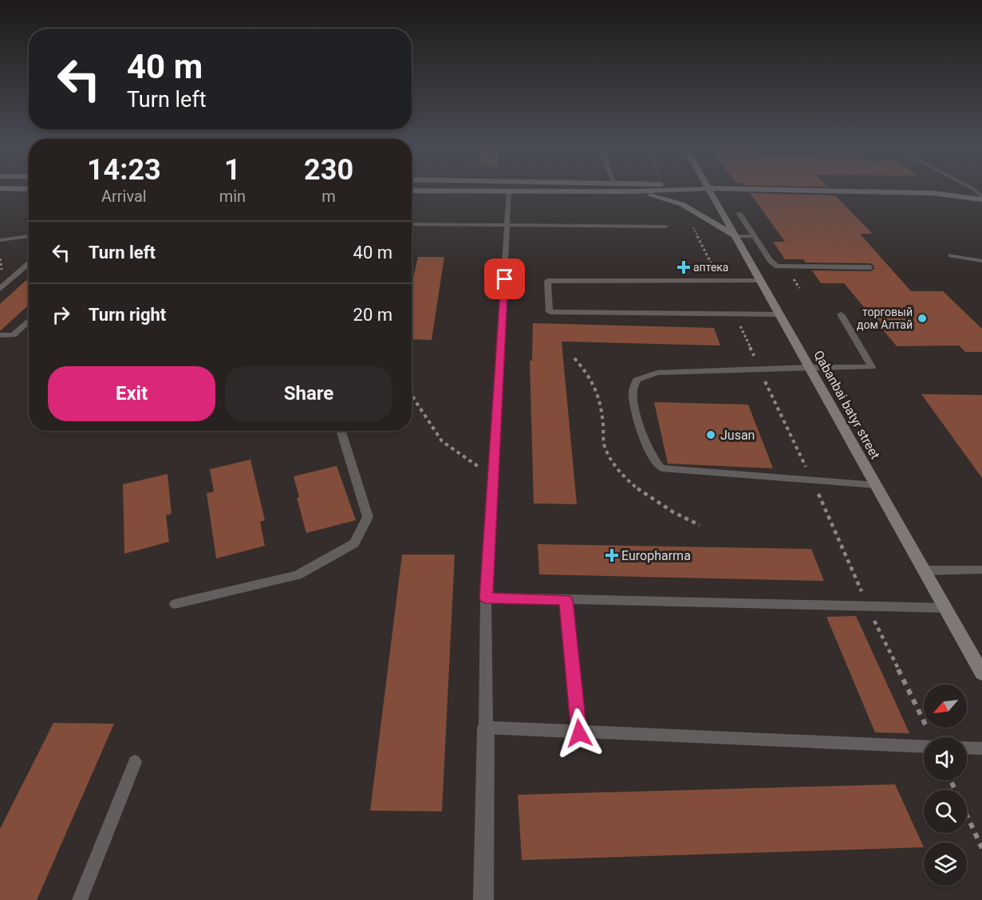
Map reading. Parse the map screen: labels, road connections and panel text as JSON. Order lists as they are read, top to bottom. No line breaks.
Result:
{"streets":{"main road":["Qabanbai batyr street"]},"places":{"health":["аптека","Europharma"],"other":["торговый дом Алтай","Jusan"]},"north":"bottom left","page":{"turn":["40 m","Turn left"],"eta":["14:23","Arrival","1","min","230","m"],"list":[{"name":"Turn left","value":"40 m"},{"name":"Turn right","value":"20 m"}],"buttons":["Exit","Share"]}}
